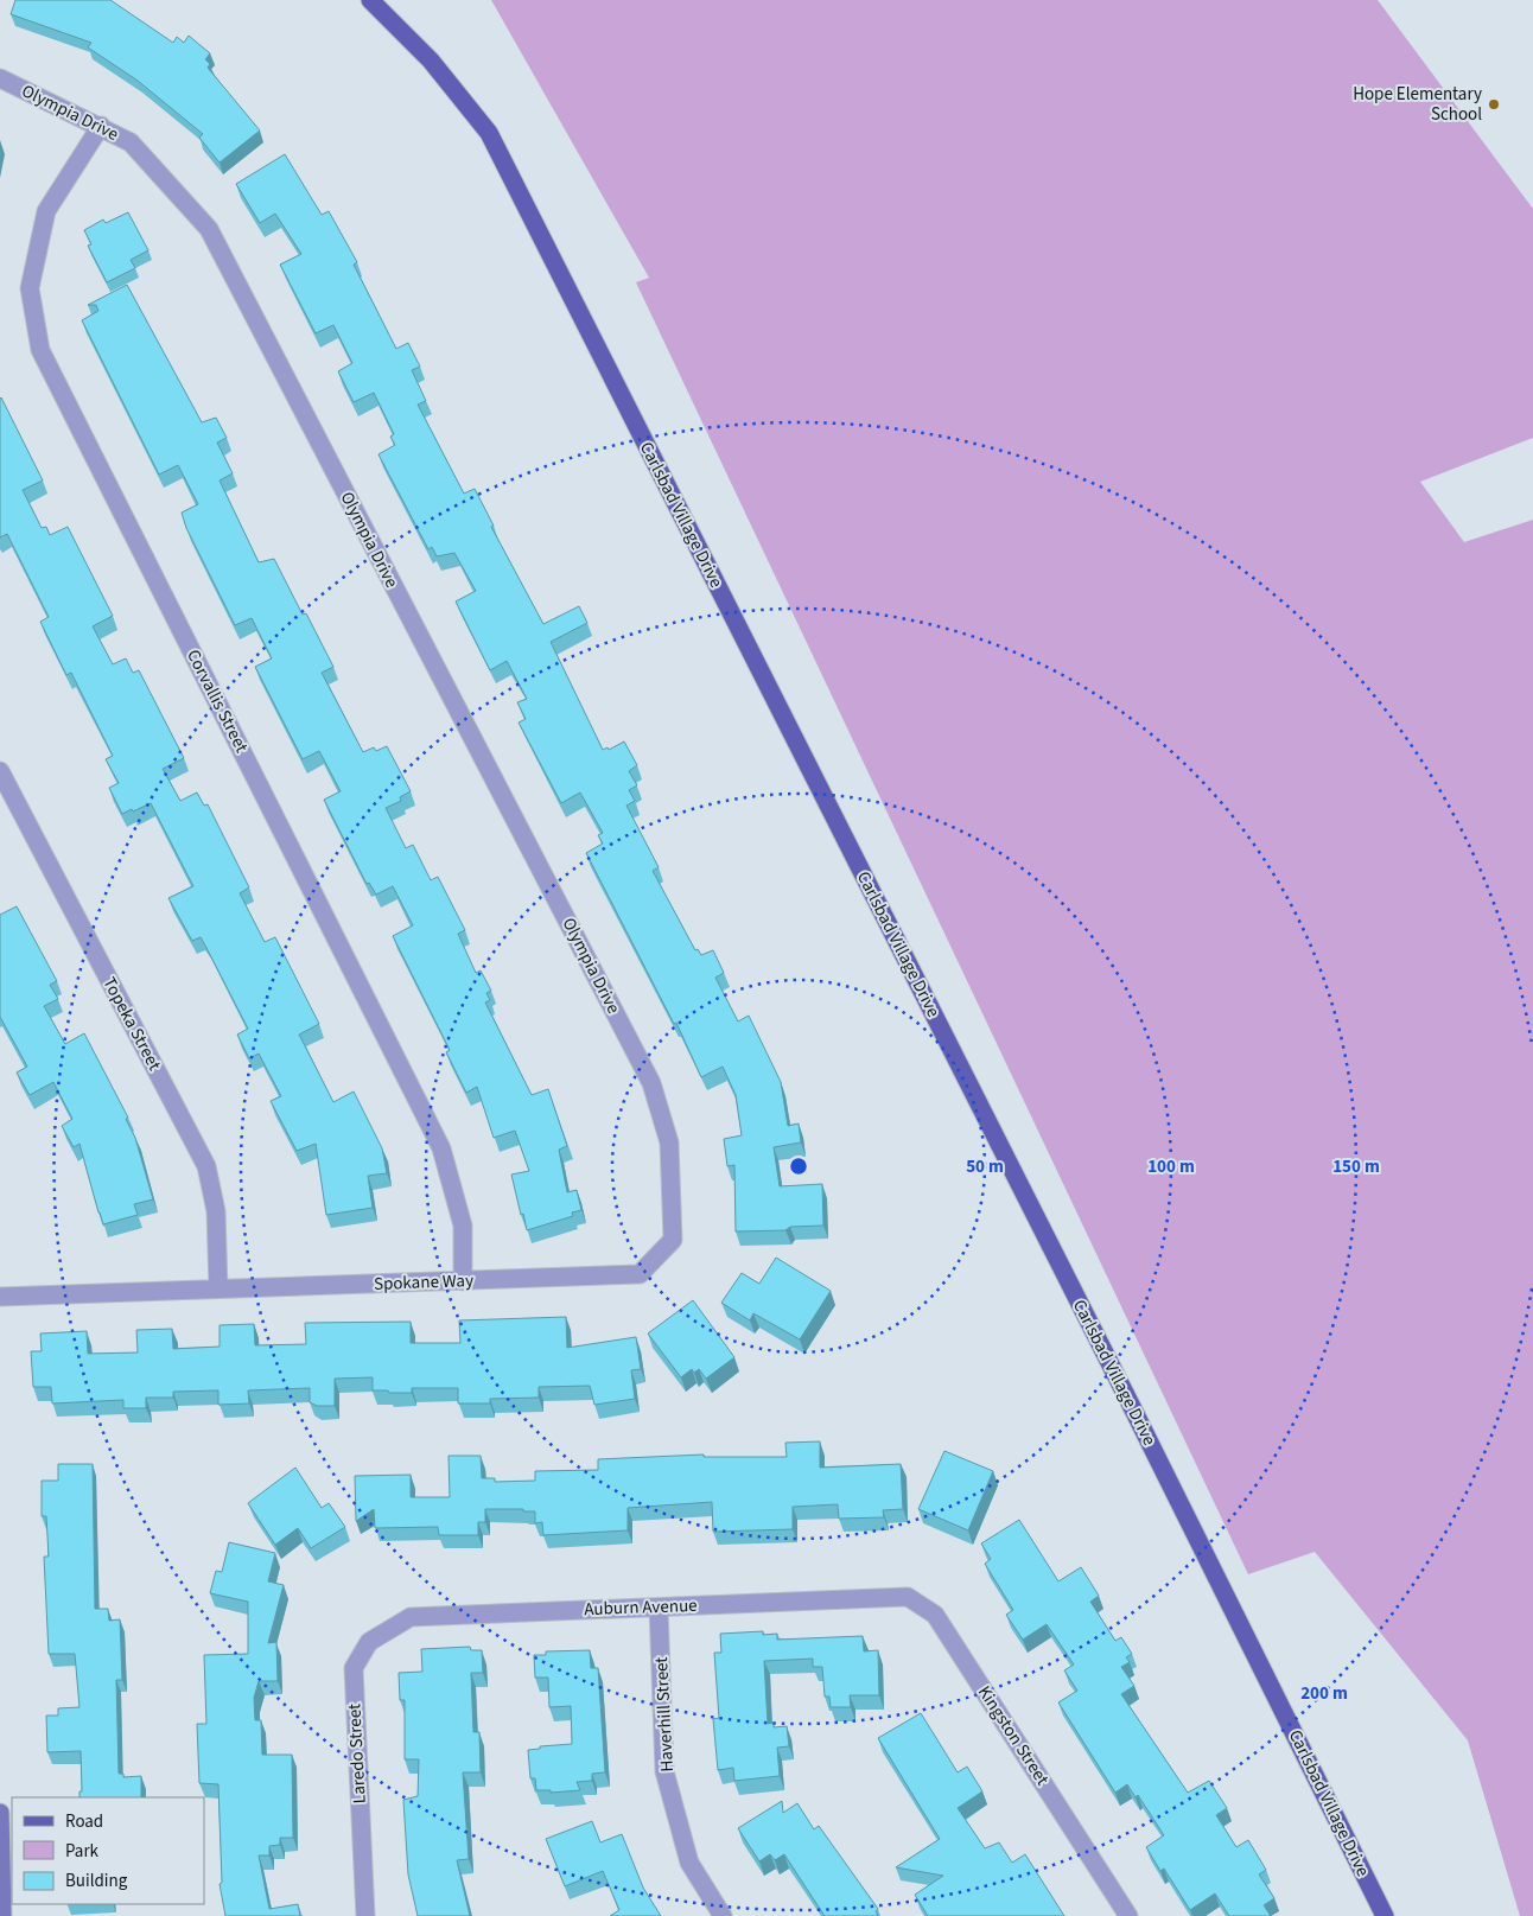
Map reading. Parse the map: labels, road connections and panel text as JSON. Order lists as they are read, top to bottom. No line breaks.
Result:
{"streets":{"main road":["Carlsbad Village Drive"],"street":["Olympia Drive","Corvallis Street","Topeka Street","Spokane Way","Auburn Avenue","Haverhill Street","Kingston Street","Laredo Street"]},"crossings":[["Olympia Drive","Corvallis Street"],["Olympia Drive","Spokane Way"],["Corvallis Street","Spokane Way"],["Topeka Street","Spokane Way"],["Auburn Avenue","Haverhill Street"],["Auburn Avenue","Kingston Street"],["Auburn Avenue","Laredo Street"]],"places":["Hope Elementary School"],"legend":["Road","Park","Building"],"rings":["50 m","100 m","150 m","200 m"]}
